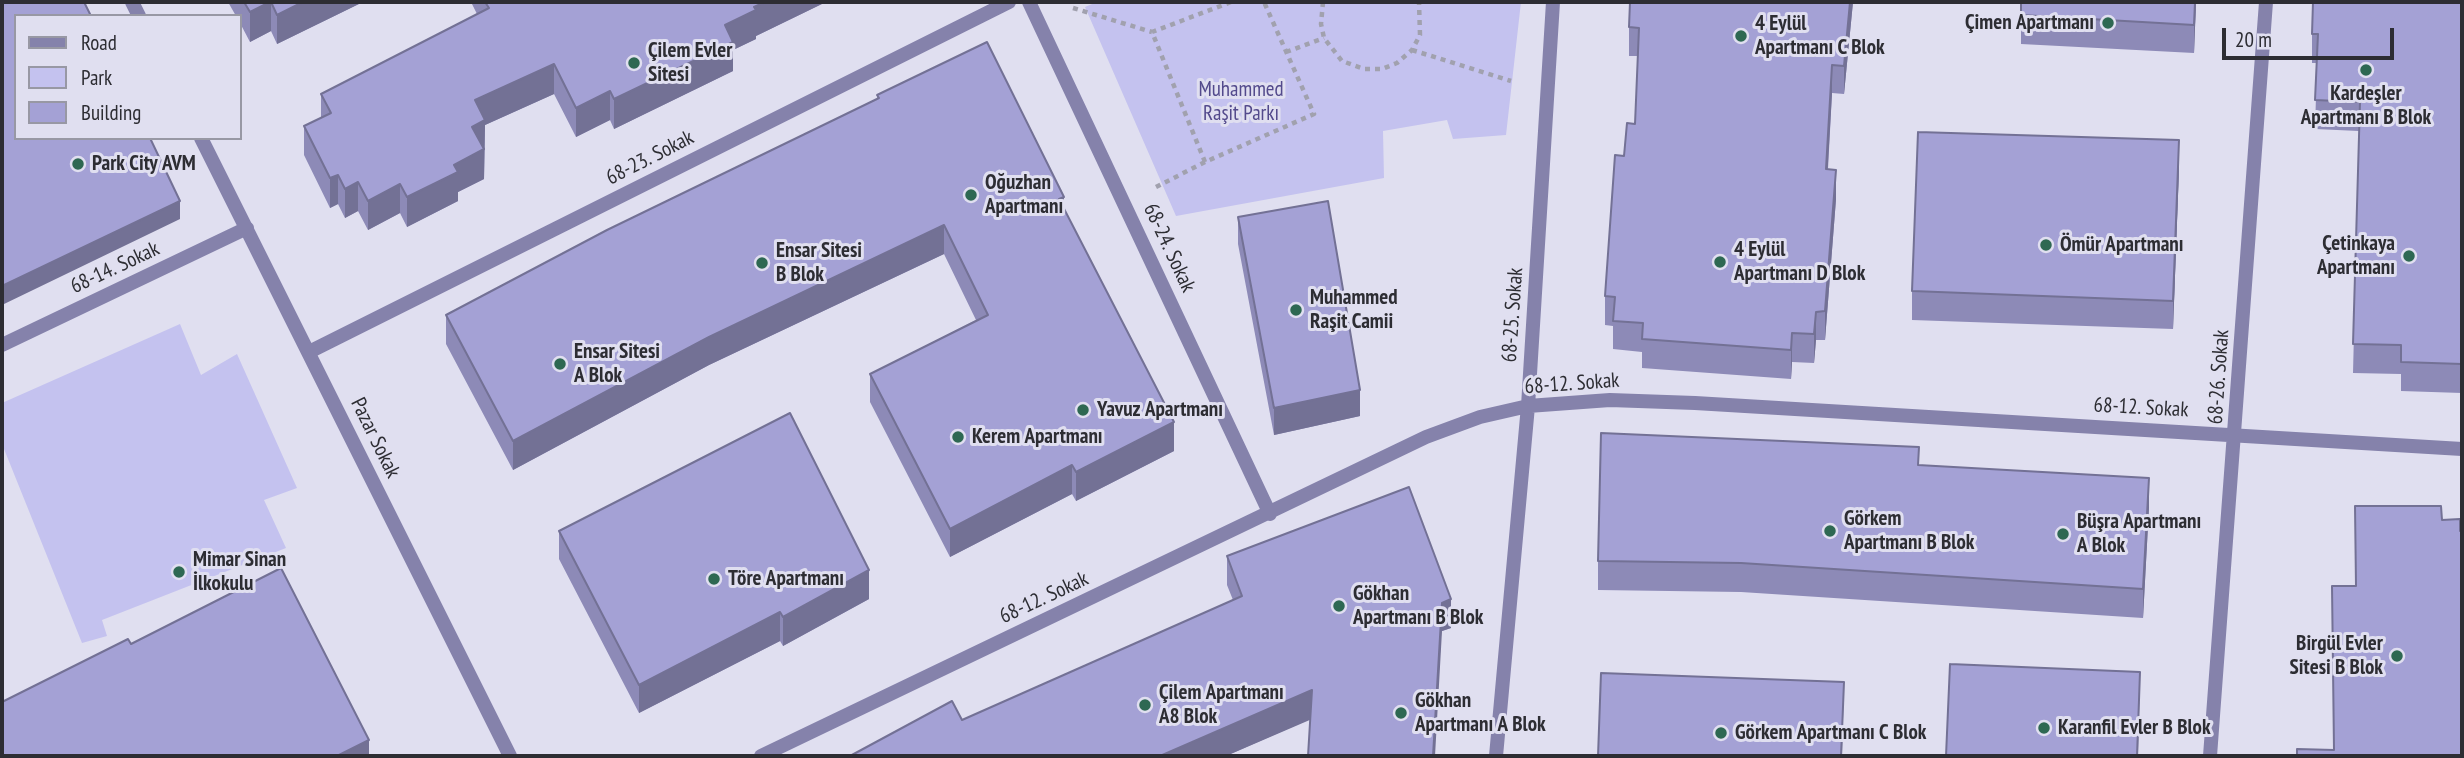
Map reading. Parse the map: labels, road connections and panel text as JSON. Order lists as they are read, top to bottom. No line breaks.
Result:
{"streets":{"street":["68-23. Sokak","68-24. Sokak","68-14. Sokak","68-25. Sokak","68-26. Sokak","68-12. Sokak","Pazar Sokak"]},"crossings":[["68-23. Sokak","Pazar Sokak"],["68-24. Sokak","68-12. Sokak"],["68-14. Sokak","Pazar Sokak"],["68-25. Sokak","68-12. Sokak"],["68-26. Sokak","68-12. Sokak"]],"parks":["Muhammed Raşit Parkı"],"places":["Çimen Apartmanı","4 Eylül Apartmanı C Blok","Çilem Evler Sitesi","Kardeşler Apartmanı B Blok","Park City AVM","Oğuzhan Apartmanı","Ömür Apartmanı","Çetinkaya Apartmanı","4 Eylül Apartmanı D Blok","Ensar Sitesi B Blok","Muhammed Raşit Camii","Ensar Sitesi A Blok","Yavuz Apartmanı","Kerem Apartmanı","Görkem Apartmanı B Blok","Büşra Apartmanı A Blok","Mimar Sinan İlkokulu","Töre Apartmanı","Gökhan Apartmanı B Blok","Birgül Evler Sitesi B Blok","Çilem Apartmanı A8 Blok","Gökhan Apartmanı A Blok","Karanfil Evler B Blok","Görkem Apartmanı C Blok"],"legend":["Road","Park","Building"],"scale_bar":"20 m"}
